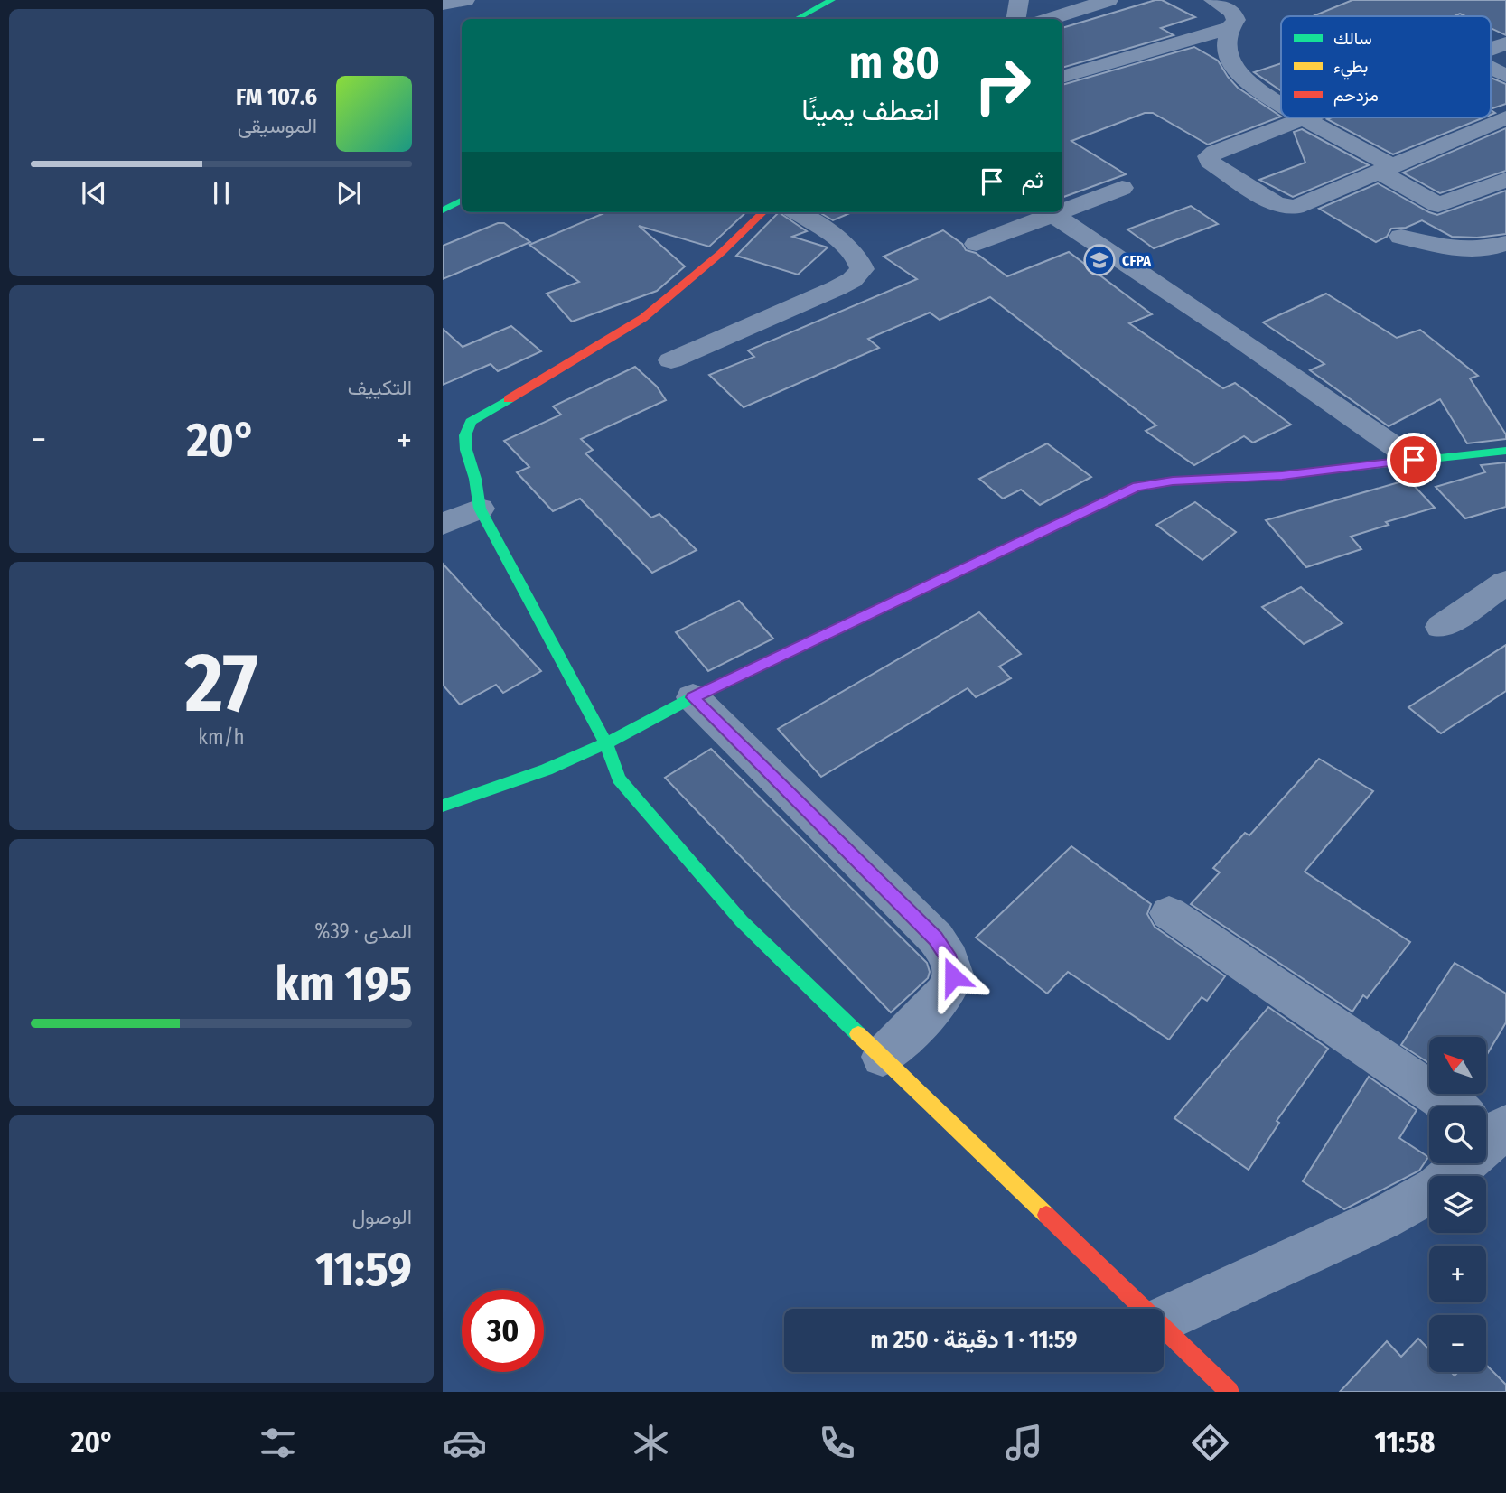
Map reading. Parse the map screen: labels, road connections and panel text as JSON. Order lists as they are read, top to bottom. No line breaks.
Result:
{"places":{"school or university":["CFPA"]},"legend":["سالك","بطيء","مزدحم"],"north":"top left","page":{"turn":["80 m","انعطف يمينًا"],"song":["107.6 FM","الموسيقى"],"then":"ثم","tile":["التكييف",["27","km/h"],["المدى · 39%","195 km"],["الوصول","11:59"]],"heat":["−","20°","+"],"map_buttons":["+","−"],"limit":"30","trip":"11:59 · 1 دقيقة · 250 m","tabs":["11:58","20°"]}}
